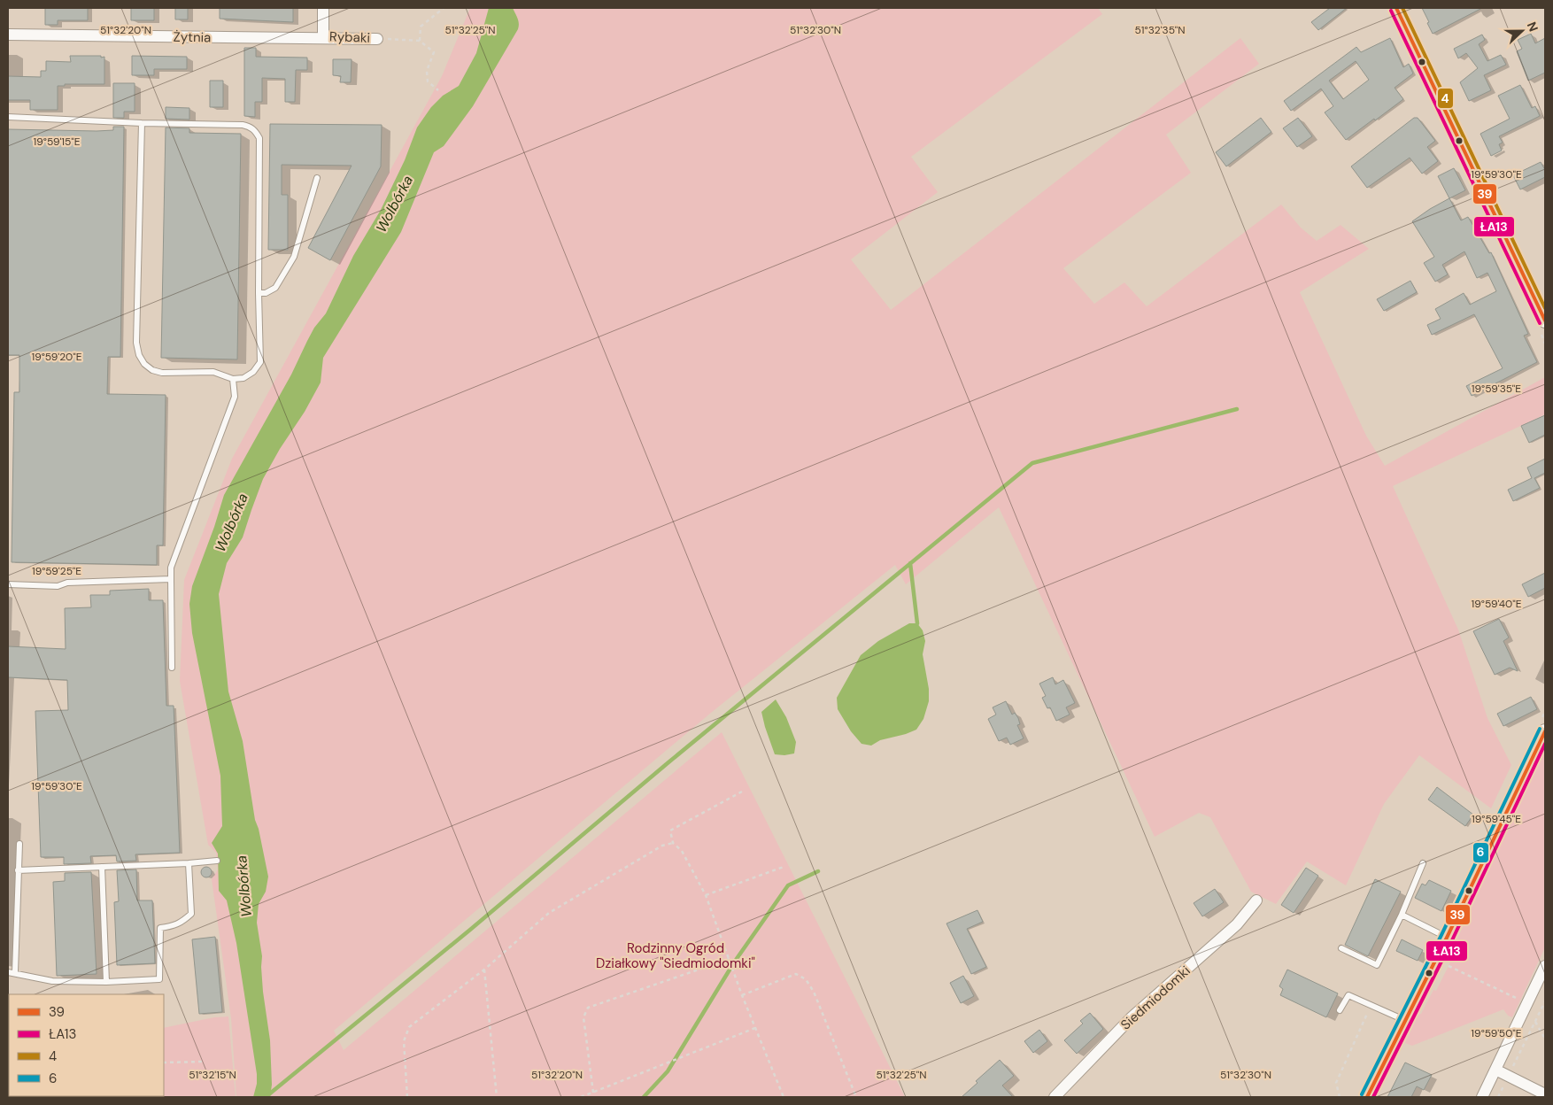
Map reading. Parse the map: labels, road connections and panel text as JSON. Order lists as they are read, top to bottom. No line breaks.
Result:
{"streets":{"street":["Żytnia","Rybaki","Siedmiodomki"]},"crossings":[["Żytnia","Rybaki"]],"water":["Wolbórka"],"parks":["Rodzinny Ogród Działkowy \"Siedmiodomki\""],"lines":["transit line 39","transit line 4","transit line ŁA13","transit line 6"],"legend":["39","ŁA13","4","6"],"north":"right","coordinates":["51°32'20\"N","51°32'25\"N","51°32'30\"N","51°32'35\"N","19°59'15\"E","19°59'30\"E","19°59'20\"E","19°59'35\"E","19°59'25\"E","19°59'40\"E","19°59'45\"E","19°59'50\"E","51°32'15\"N"]}
